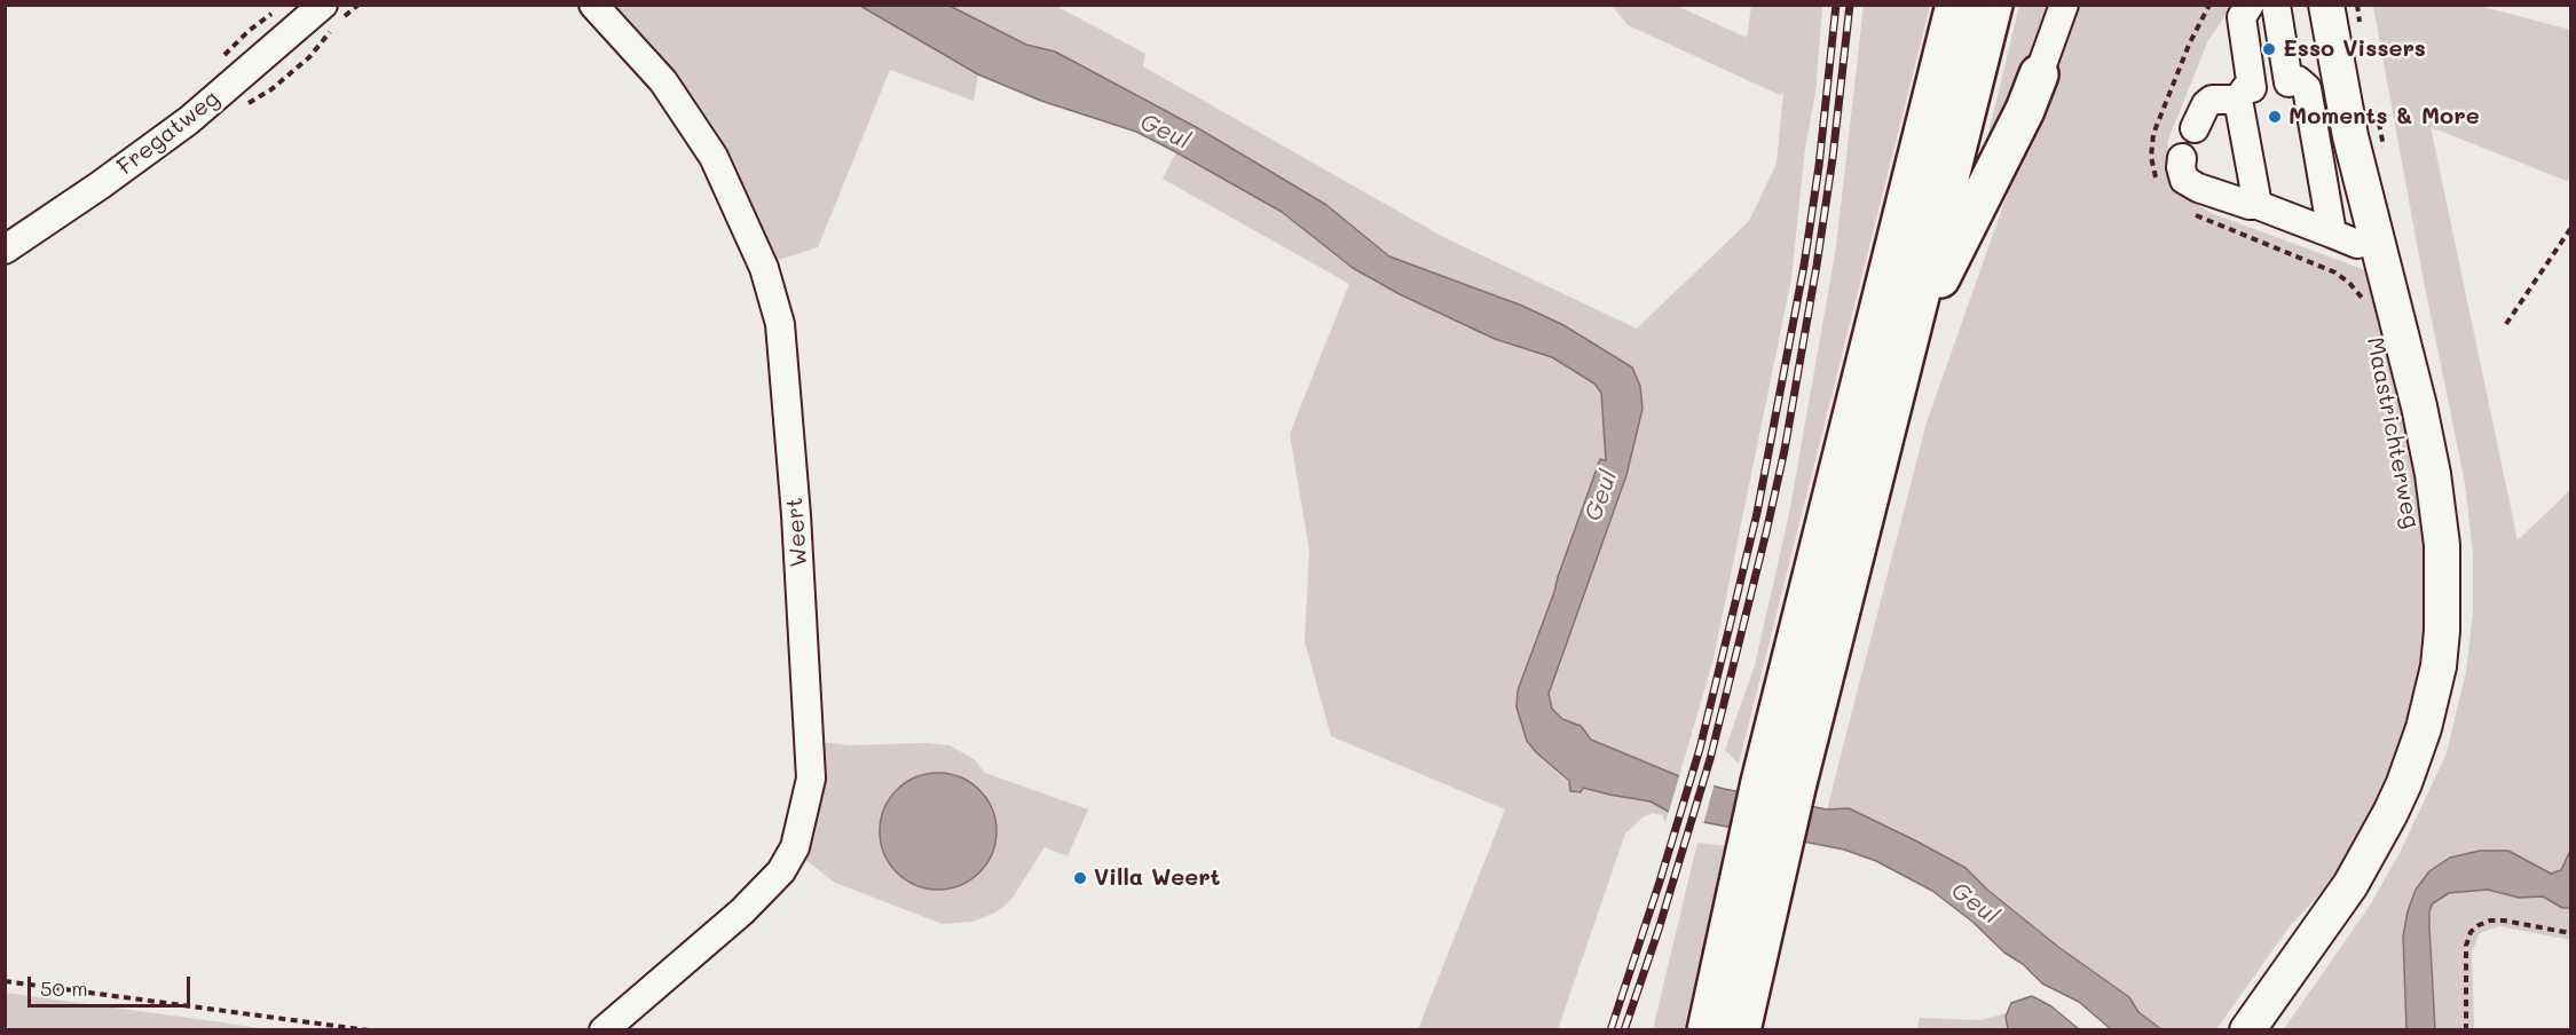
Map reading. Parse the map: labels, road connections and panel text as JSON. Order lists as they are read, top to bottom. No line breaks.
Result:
{"streets":{"main road":["Maastrichterweg"],"street":["Fregatweg","Weert"]},"water":["Geul"],"places":["Esso Vissers","Moments & More","Villa Weert"],"scale_bar":"50 m"}
